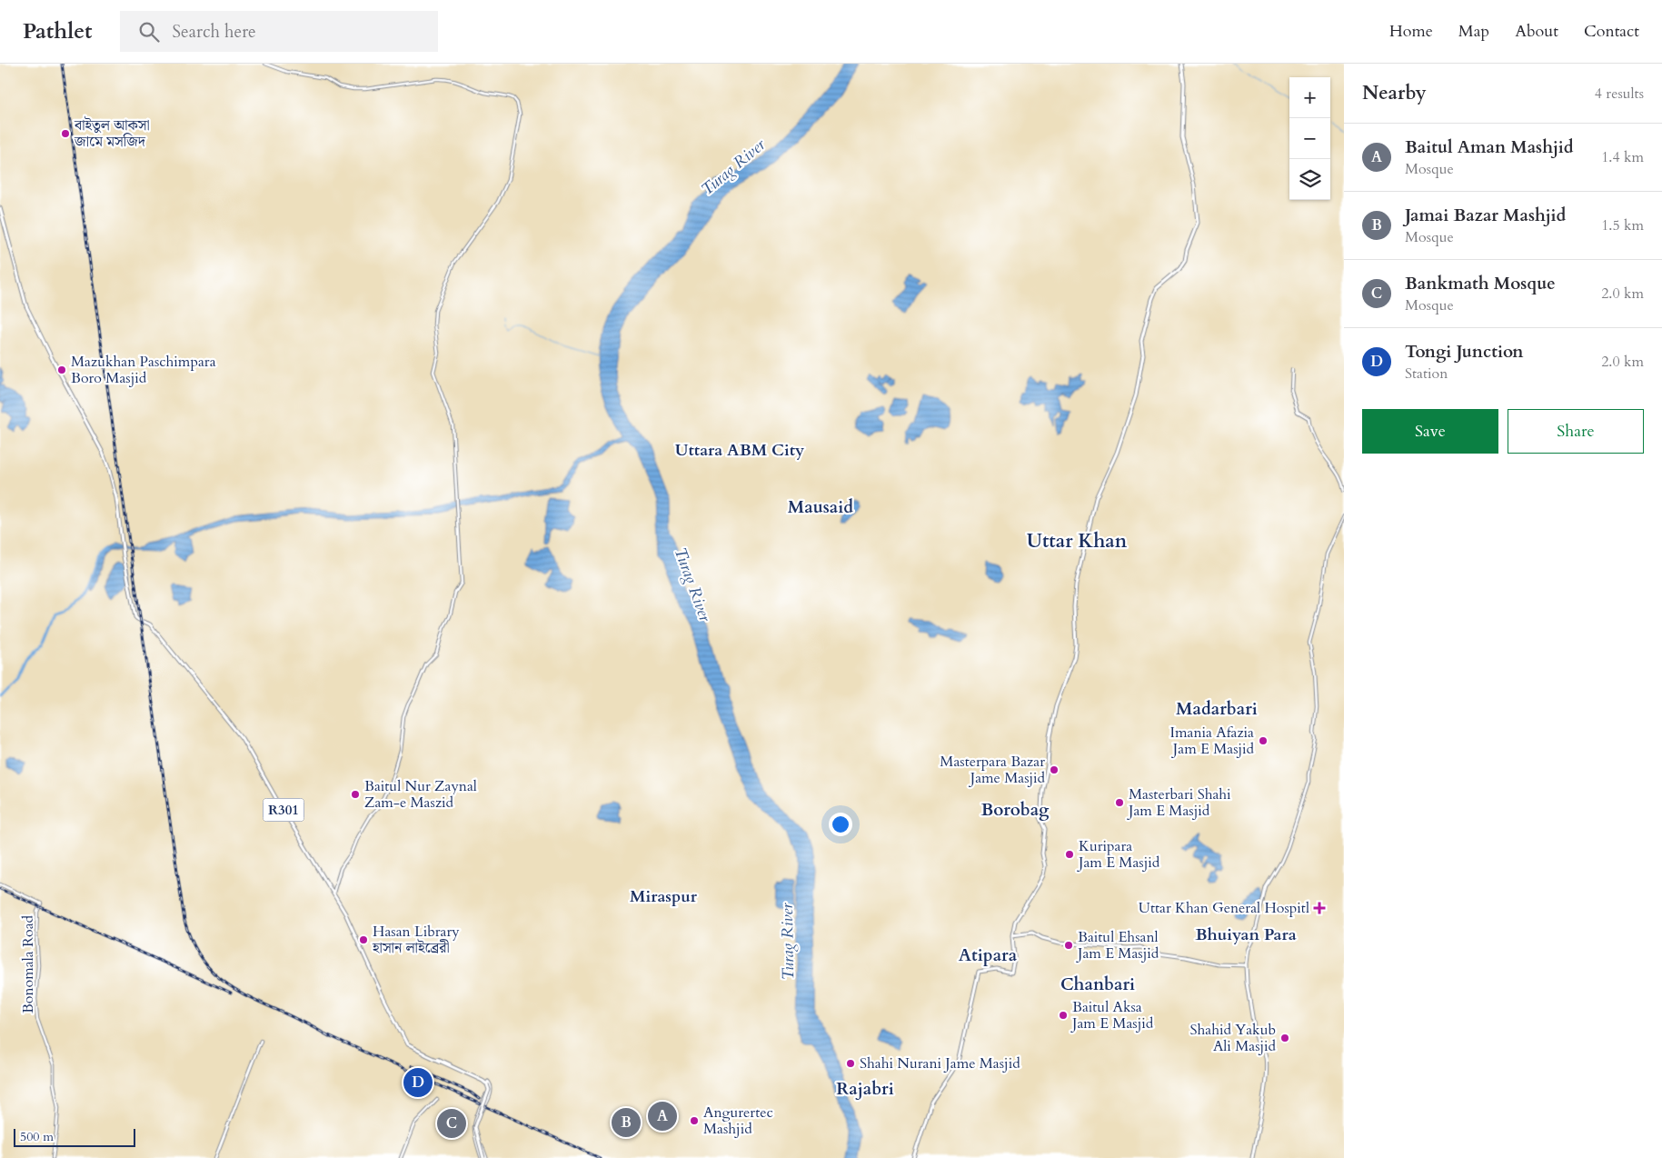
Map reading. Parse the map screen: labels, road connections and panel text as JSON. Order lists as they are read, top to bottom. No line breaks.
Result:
{"streets":{"main road":["R301"],"street":["Bonomala Road"]},"districts":["Uttara ABM City","Mausaid","Uttar Khan","Madarbari","Borobag","Miraspur","Bhuiyan Para","Atipara","Chanbari","Rajabri"],"water":["Turag River"],"places":{"other":["বাইতুল আকসা জামে মসজিদ","Mazukhan Paschimpara Boro Masjid","Imania Afazia Jam E Masjid","Masterpara Bazar Jame Masjid","Baitul Nur Zaynal Zam-e Maszid","Masterbari Shahi Jam E Masjid","Kuripara Jam E Masjid","Hasan Library হাসান লাইব্রেরী","Baitul Ehsanl Jam E Masjid","Baitul Aksa Jam E Masjid","Shahid Yakub Ali Masjid","Shahi Nurani Jame Masjid","Angurertec Mashjid"],"health":["Uttar Khan General Hospitl"]},"scale_bar":"500 m","page":{"header":"Pathlet","search":"Search here","nav":["Home","Map","About","Contact"],"heading":["Nearby","4 results"],"map_buttons":["+","−"],"list":[{"mark":"A","name":"Baitul Aman Mashjid","note":"Mosque","value":"1.4 km"},{"mark":"B","name":"Jamai Bazar Mashjid","note":"Mosque","value":"1.5 km"},{"mark":"C","name":"Bankmath Mosque","note":"Mosque","value":"2.0 km"},{"mark":"D","name":"Tongi Junction","note":"Station","value":"2.0 km"}],"buttons":["Save","Share"],"pins":["D","A","B","C"],"scale":"500 m"}}
